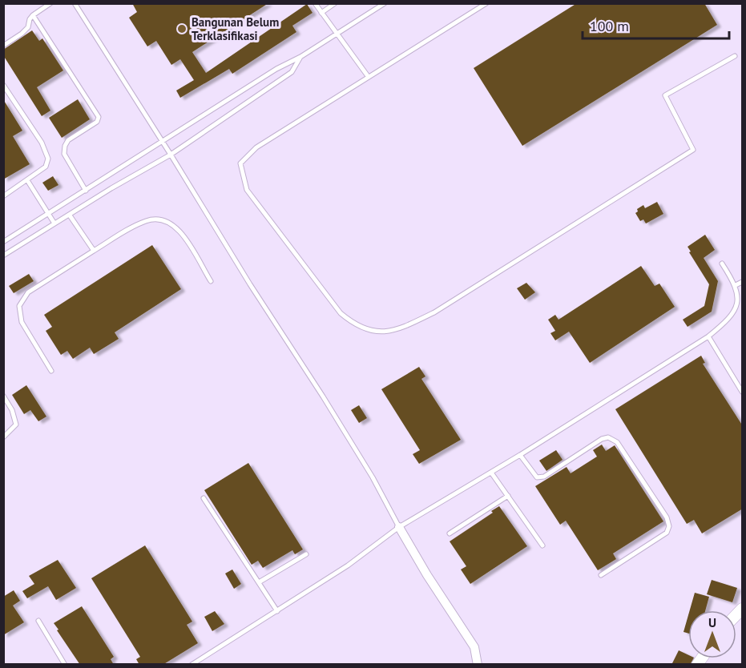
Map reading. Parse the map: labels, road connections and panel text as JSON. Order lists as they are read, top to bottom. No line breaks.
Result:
{"places":["Bangunan Belum Terklasifikasi"],"scale_bar":"100 m","north":"top"}
